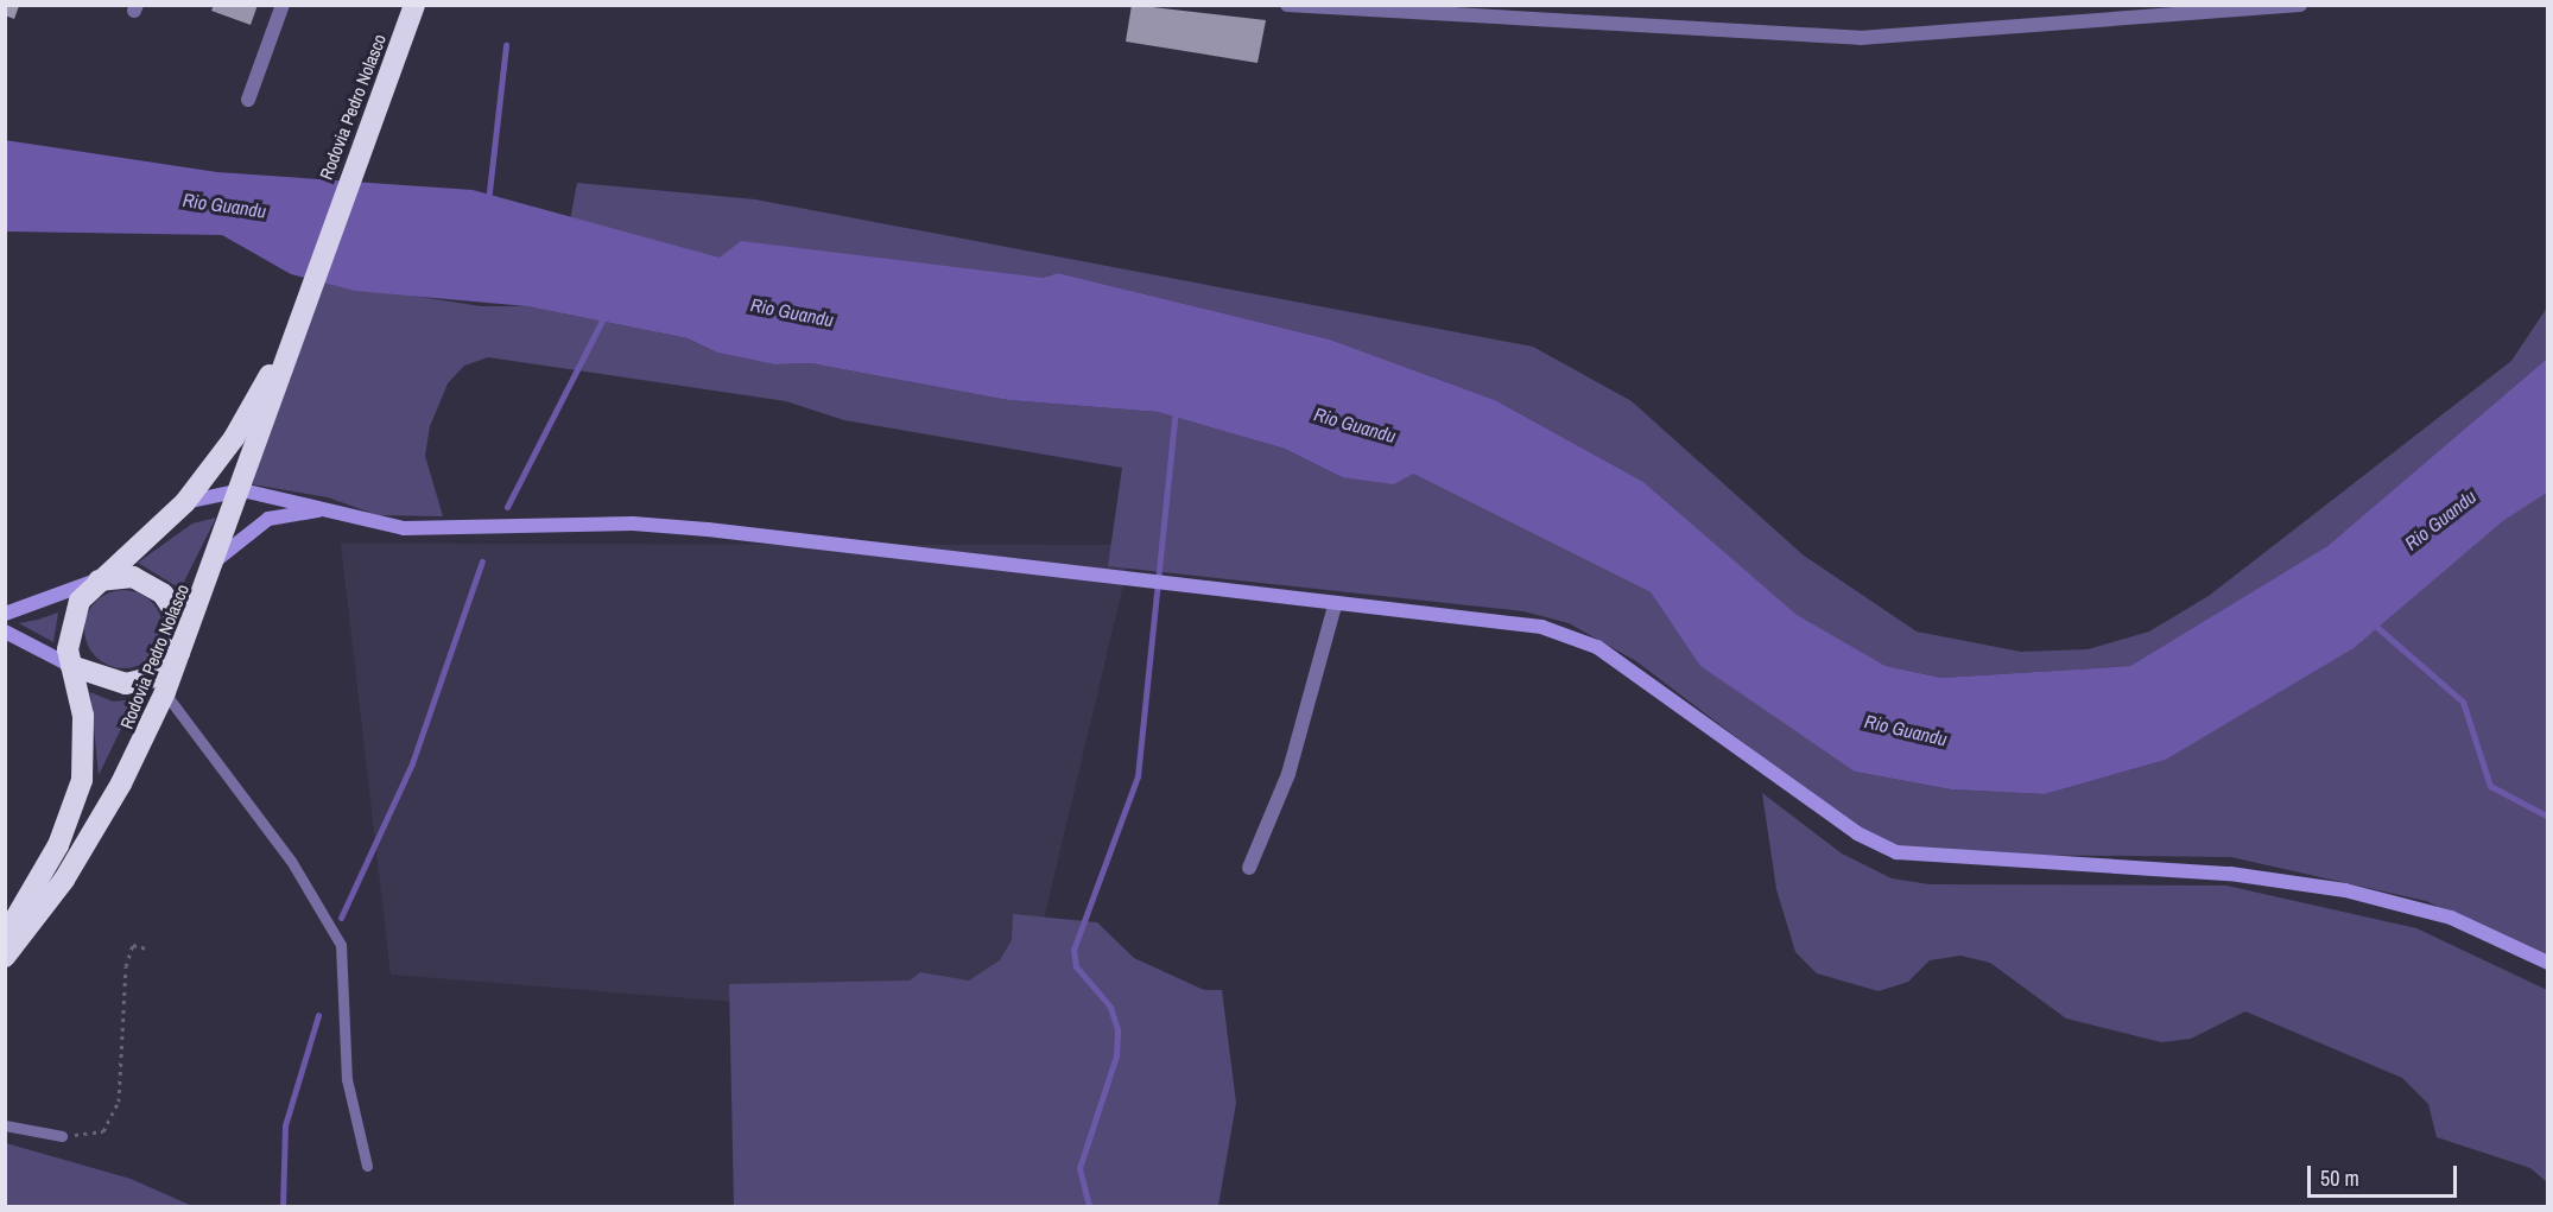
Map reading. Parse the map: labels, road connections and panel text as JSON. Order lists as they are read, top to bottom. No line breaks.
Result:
{"streets":{"highway":["Rodovia Pedro Nolasco"]},"water":["Rio Guandu"],"scale_bar":"50 m"}
